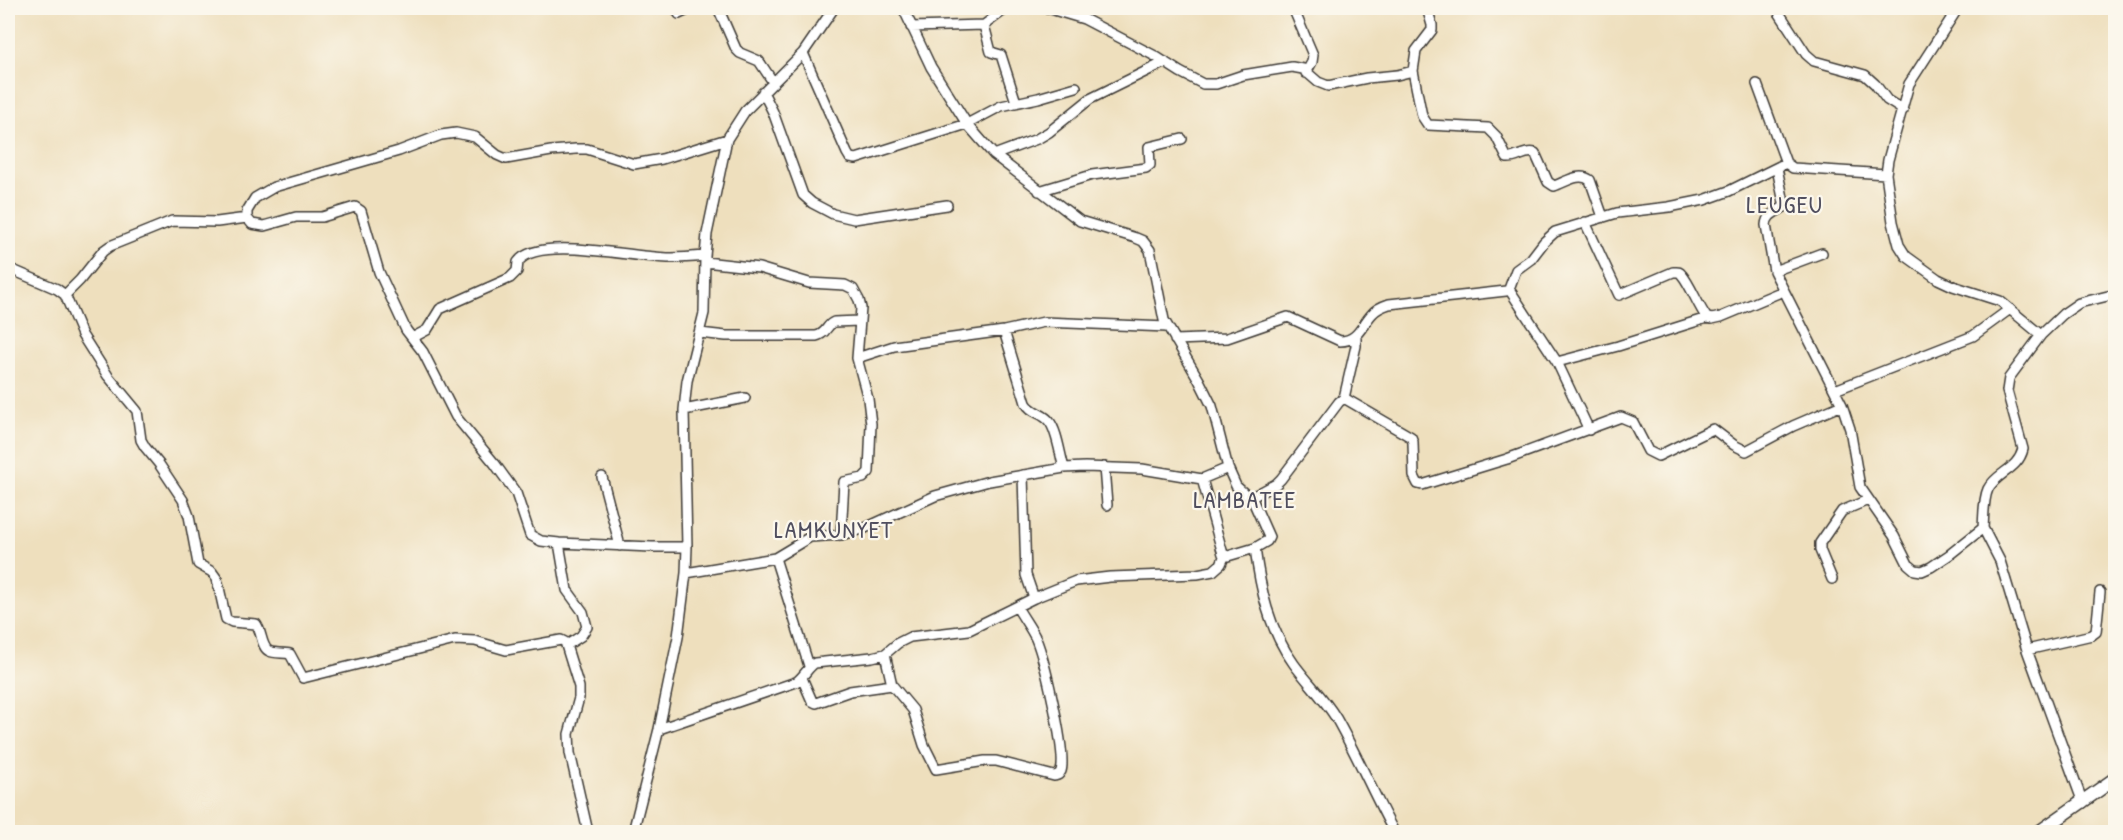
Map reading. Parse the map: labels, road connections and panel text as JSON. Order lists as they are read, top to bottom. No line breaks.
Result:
{"districts":["LEUGEU","LAMBATEE","LAMKUNYET"]}
